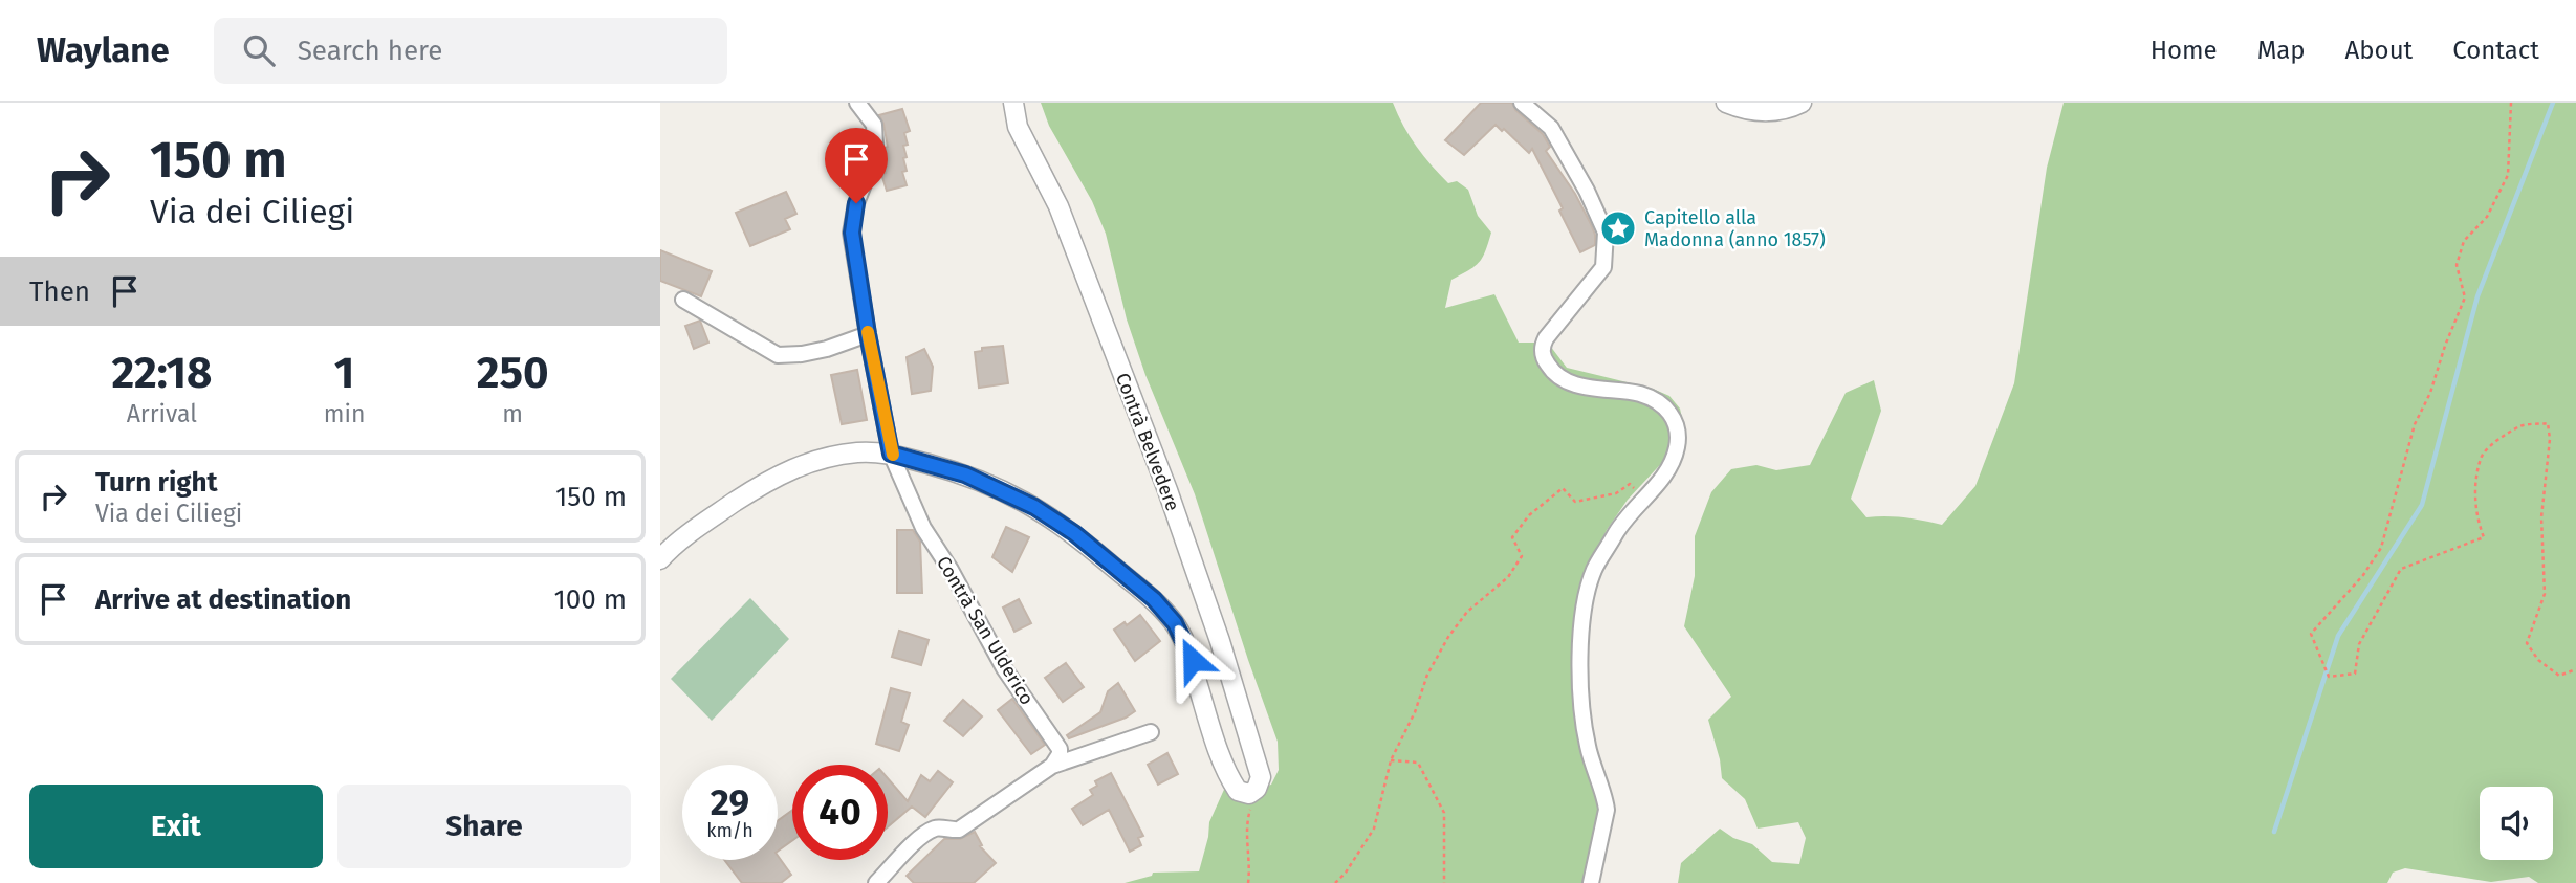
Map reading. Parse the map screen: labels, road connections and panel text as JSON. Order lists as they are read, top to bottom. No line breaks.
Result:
{"streets":{"street":["Contrà Belvedere","Contrà San Ulderico"]},"places":{"place":["Capitello alla Madonna (anno 1857)"]},"page":{"header":"Waylane","search":"Search here","nav":["Home","Map","About","Contact"],"turn":["150 m","Via dei Ciliegi"],"then":"Then","eta":["22:18","Arrival","1","min","250","m"],"list":[{"name":"Turn right","note":"Via dei Ciliegi","value":"150 m"},{"name":"Arrive at destination","value":"100 m"}],"speed":"29 km/h","limit":"40","buttons":["Exit","Share"]}}
